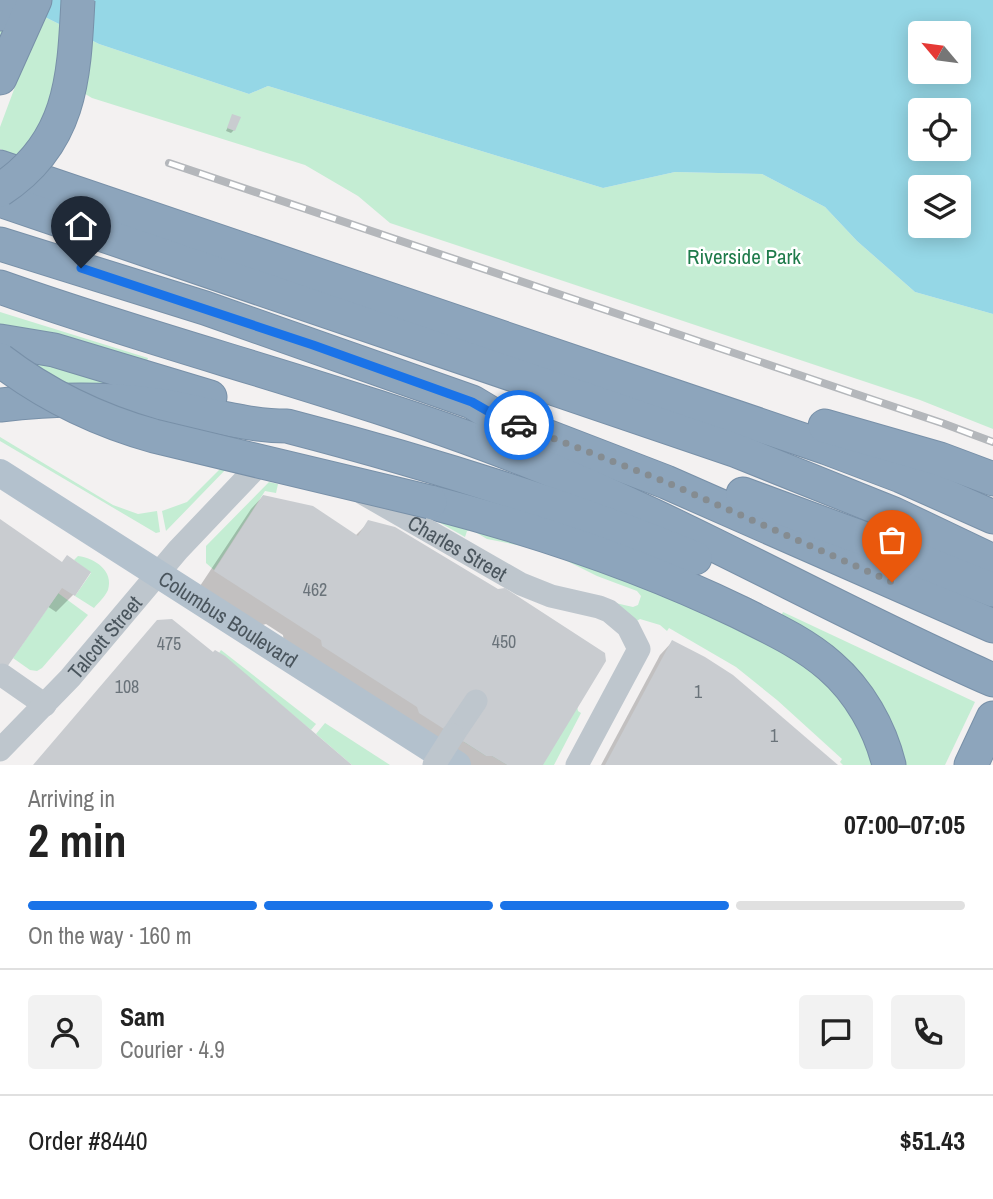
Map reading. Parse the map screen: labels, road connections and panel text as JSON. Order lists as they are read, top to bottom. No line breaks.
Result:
{"streets":{"main road":["Columbus Boulevard"],"street":["Charles Street","Talcott Street"]},"crossings":[["Charles Street","Talcott Street"],["Columbus Boulevard","Talcott Street"]],"parks":["Riverside Park"],"house_numbers":["462","450","475","108","1","1"],"north":"top left","page":{"heading":["2 min","Arriving in","07:00–07:05"],"panel":["Sam","Courier · 4.9","Order #8440","$51.43"],"bar":"On the way · 160 m"}}
